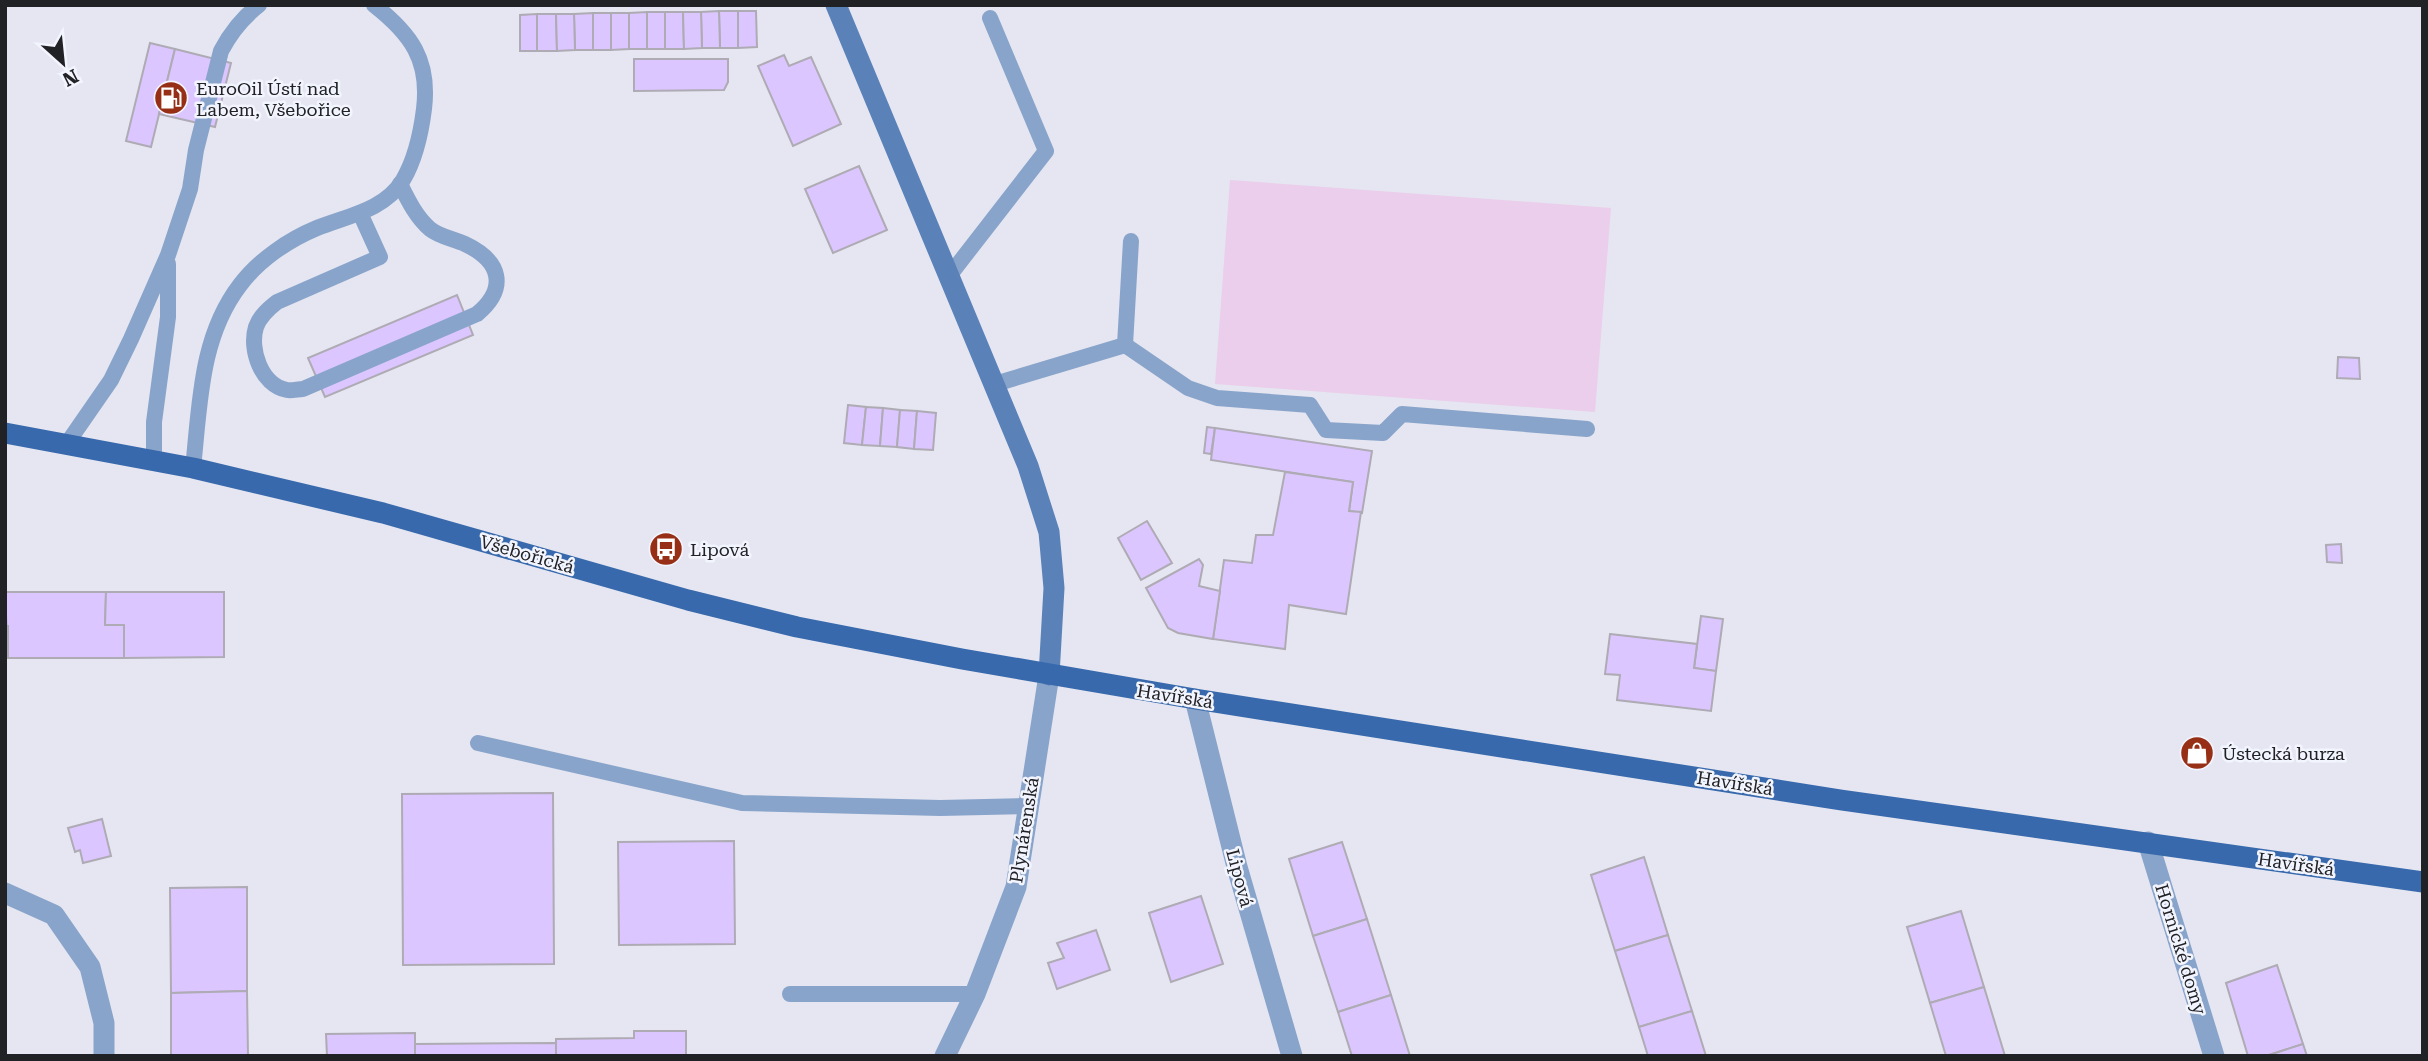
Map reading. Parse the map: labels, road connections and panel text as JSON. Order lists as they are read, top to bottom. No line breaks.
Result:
{"streets":{"main road":["Všebořická","Havířská"],"street":["Plynárenská","Lipová","Hornické domy"]},"crossings":[["Všebořická","Havířská"],["Všebořická","Plynárenská"],["Havířská","Plynárenská"],["Havířská","Lipová"],["Havířská","Hornické domy"]],"places":{"fuel station":["EuroOil Ústí nad Labem, Všebořice"],"bus stop":["Lipová"],"shop":["Ústecká burza"]},"north":"bottom right"}
